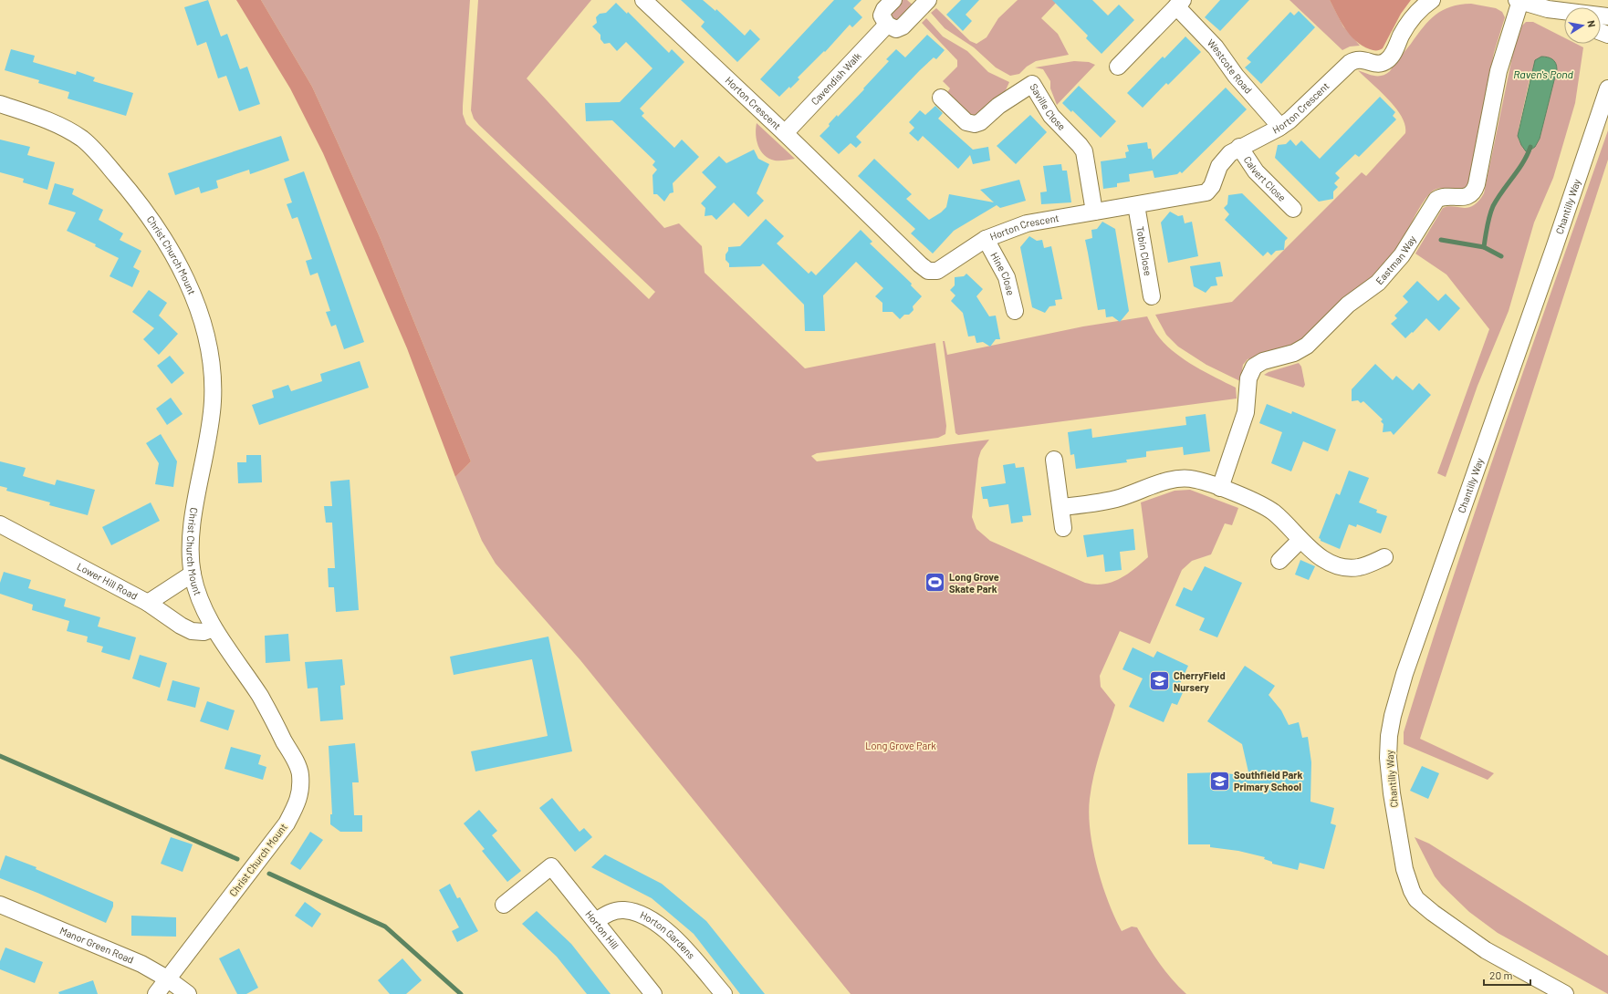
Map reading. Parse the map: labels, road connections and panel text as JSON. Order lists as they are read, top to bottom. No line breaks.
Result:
{"streets":{"street":["Westcote Road","Cavendish Walk","Horton Crescent","Saville Close","Calvert Close","Chantilly Way","Tobin Close","Christ Church Mount","Eastman Way","Hine Close","Lower Hill Road","Horton Hill","Horton Gardens","Manor Green Road"]},"crossings":[["Westcote Road","Horton Crescent"],["Cavendish Walk","Horton Crescent"],["Horton Crescent","Saville Close"],["Horton Crescent","Calvert Close"],["Horton Crescent","Tobin Close"],["Horton Crescent","Hine Close"],["Christ Church Mount","Lower Hill Road"],["Christ Church Mount","Manor Green Road"],["Horton Hill","Horton Gardens"]],"water":["Raven's Pond"],"parks":["Long Grove Park"],"places":{"sports":["Long Grove Skate Park"],"school or university":["CherryField Nursery","Southfield Park Primary School"]},"scale_bar":"20 m","north":"right"}
